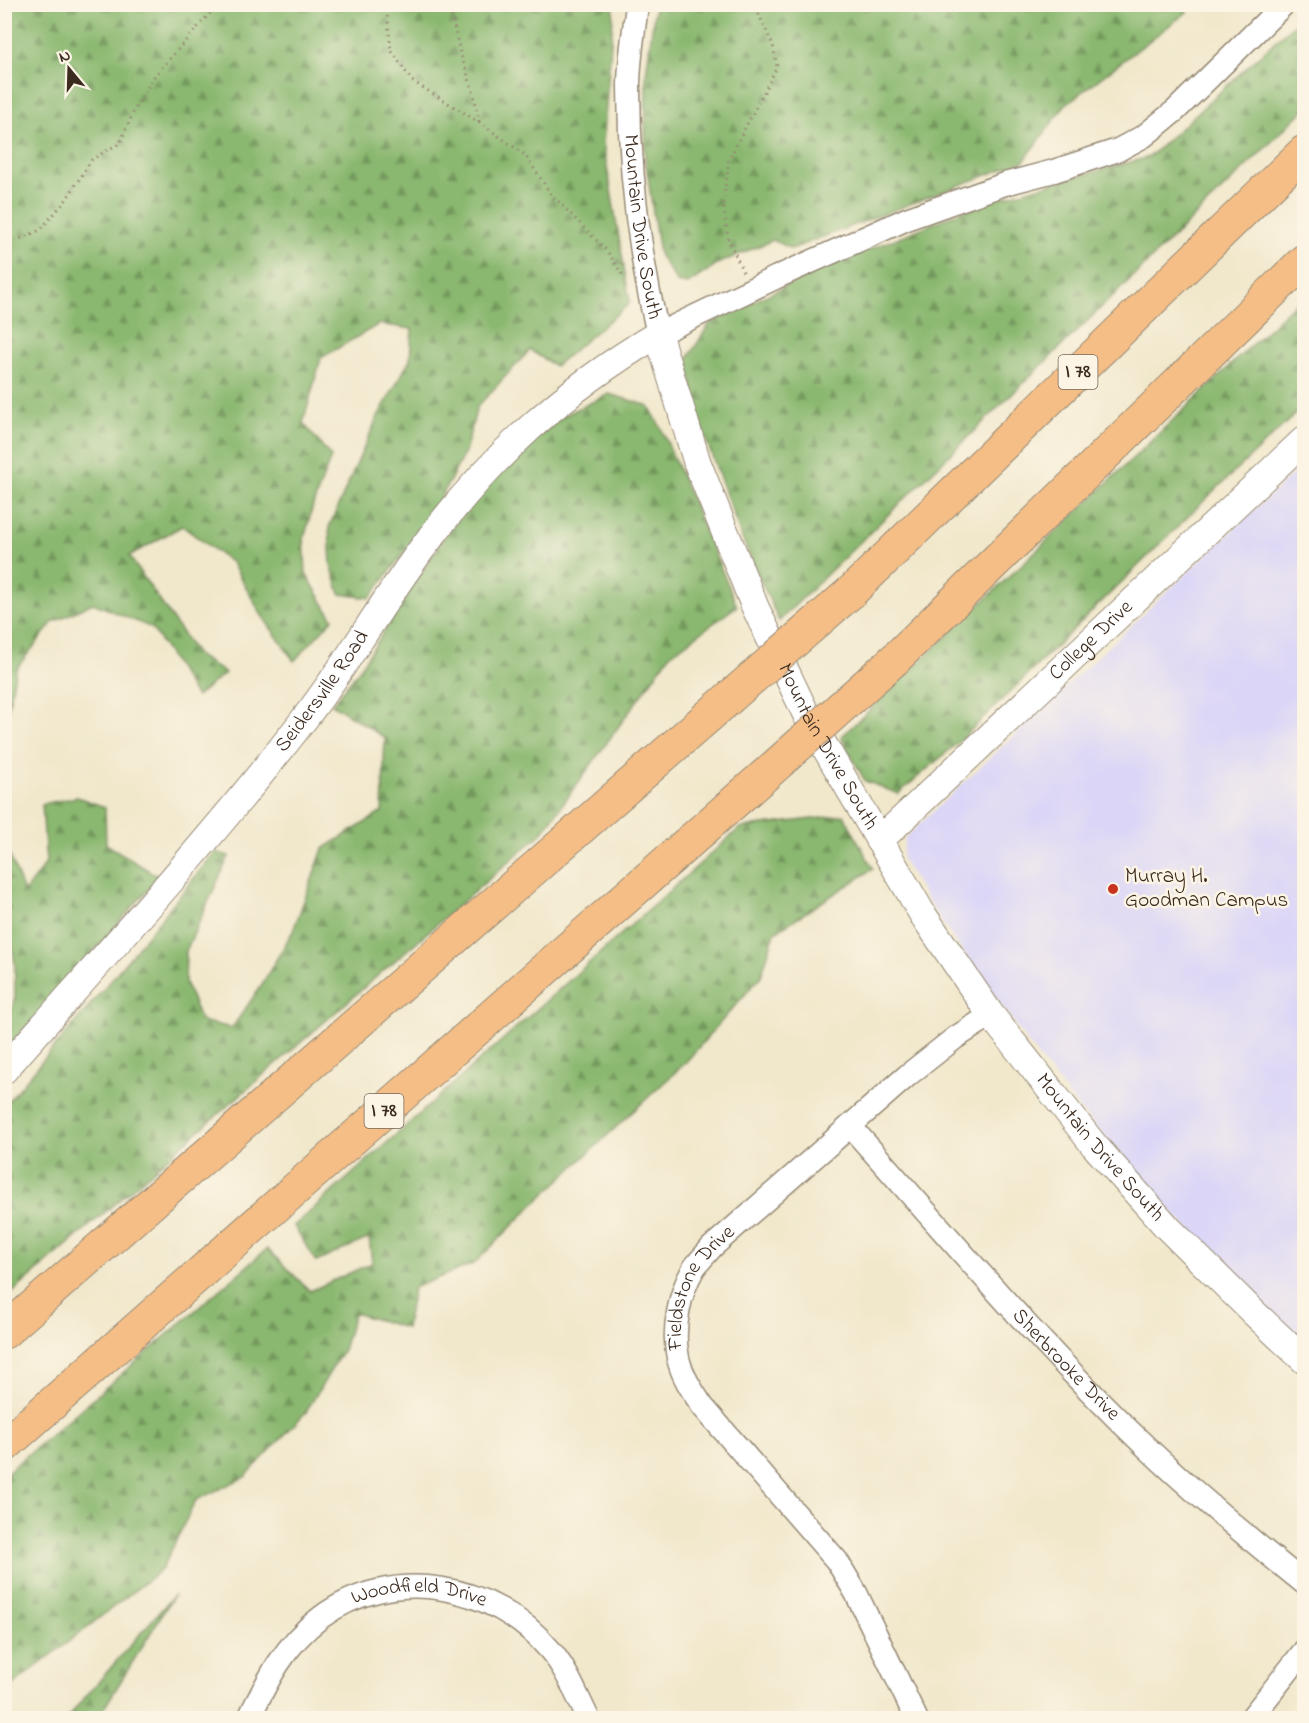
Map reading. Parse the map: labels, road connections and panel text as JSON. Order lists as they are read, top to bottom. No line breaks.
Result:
{"streets":{"highway":["I 78"],"street":["Mountain Drive South","College Drive","Seidersville Road","Fieldstone Drive","Sherbrooke Drive","Woodfield Drive"]},"crossings":[["Mountain Drive South","College Drive"],["Mountain Drive South","Seidersville Road"],["Mountain Drive South","Fieldstone Drive"],["Fieldstone Drive","Sherbrooke Drive"]],"places":["Murray H. Goodman Campus"],"north":"top"}
